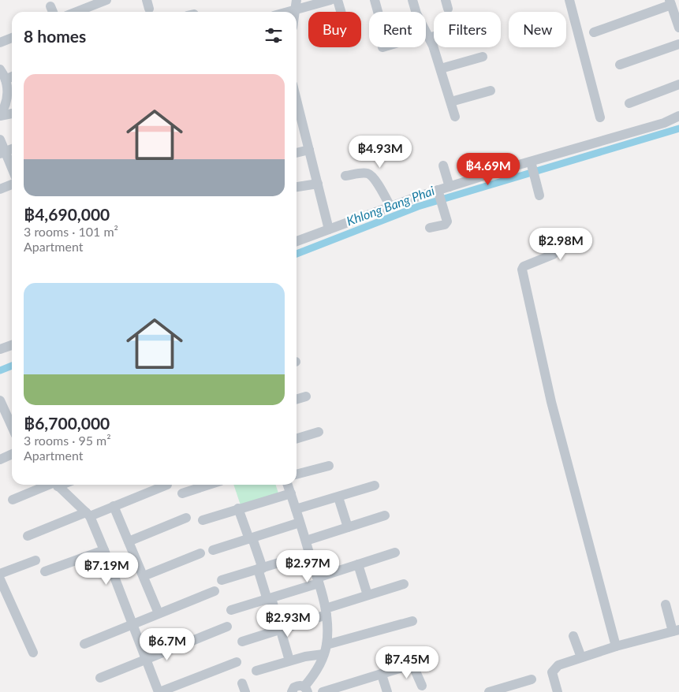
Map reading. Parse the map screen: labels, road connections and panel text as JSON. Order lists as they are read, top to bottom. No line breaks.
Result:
{"water":["Khlong Bang Phai"],"page":{"chip":["Buy","Rent","Filters","New"],"heading":"8 homes","list":[{"name":"฿4,690,000","note":"3 rooms · 101 m² · Apartment"},{"name":"฿6,700,000","note":"3 rooms · 95 m² · Apartment"}],"price":["฿4.93M","฿4.69M","฿2.98M","฿2.97M","฿7.19M","฿2.93M","฿6.7M","฿7.45M"]}}
